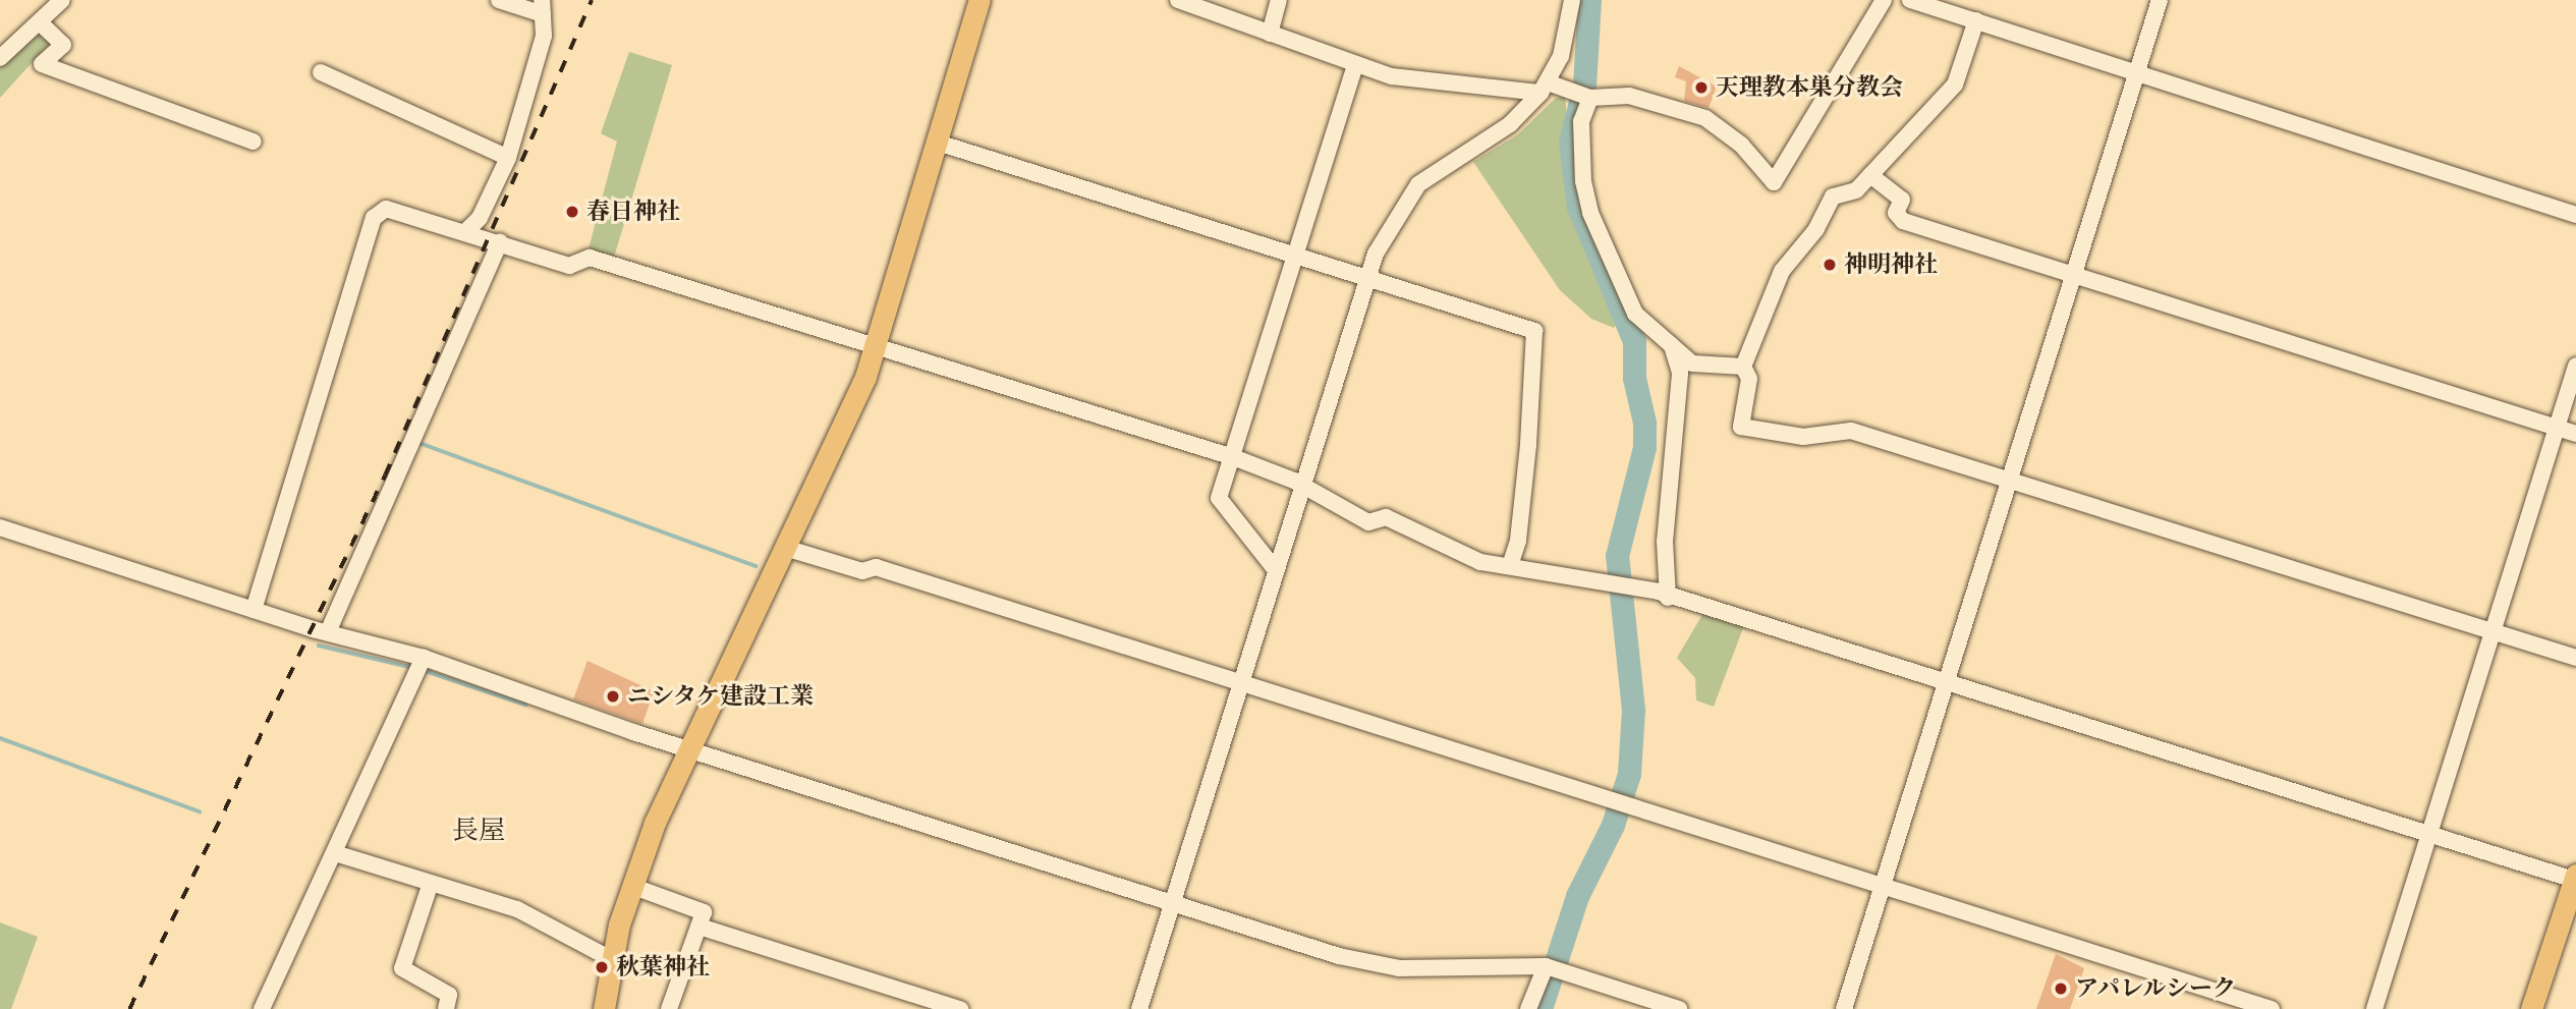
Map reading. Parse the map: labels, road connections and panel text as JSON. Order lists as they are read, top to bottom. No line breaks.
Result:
{"districts":["長屋"],"places":["天理教本巣分教会","春日神社","神明神社","ニシタケ建設工業","秋葉神社","アパレルシーク"]}
